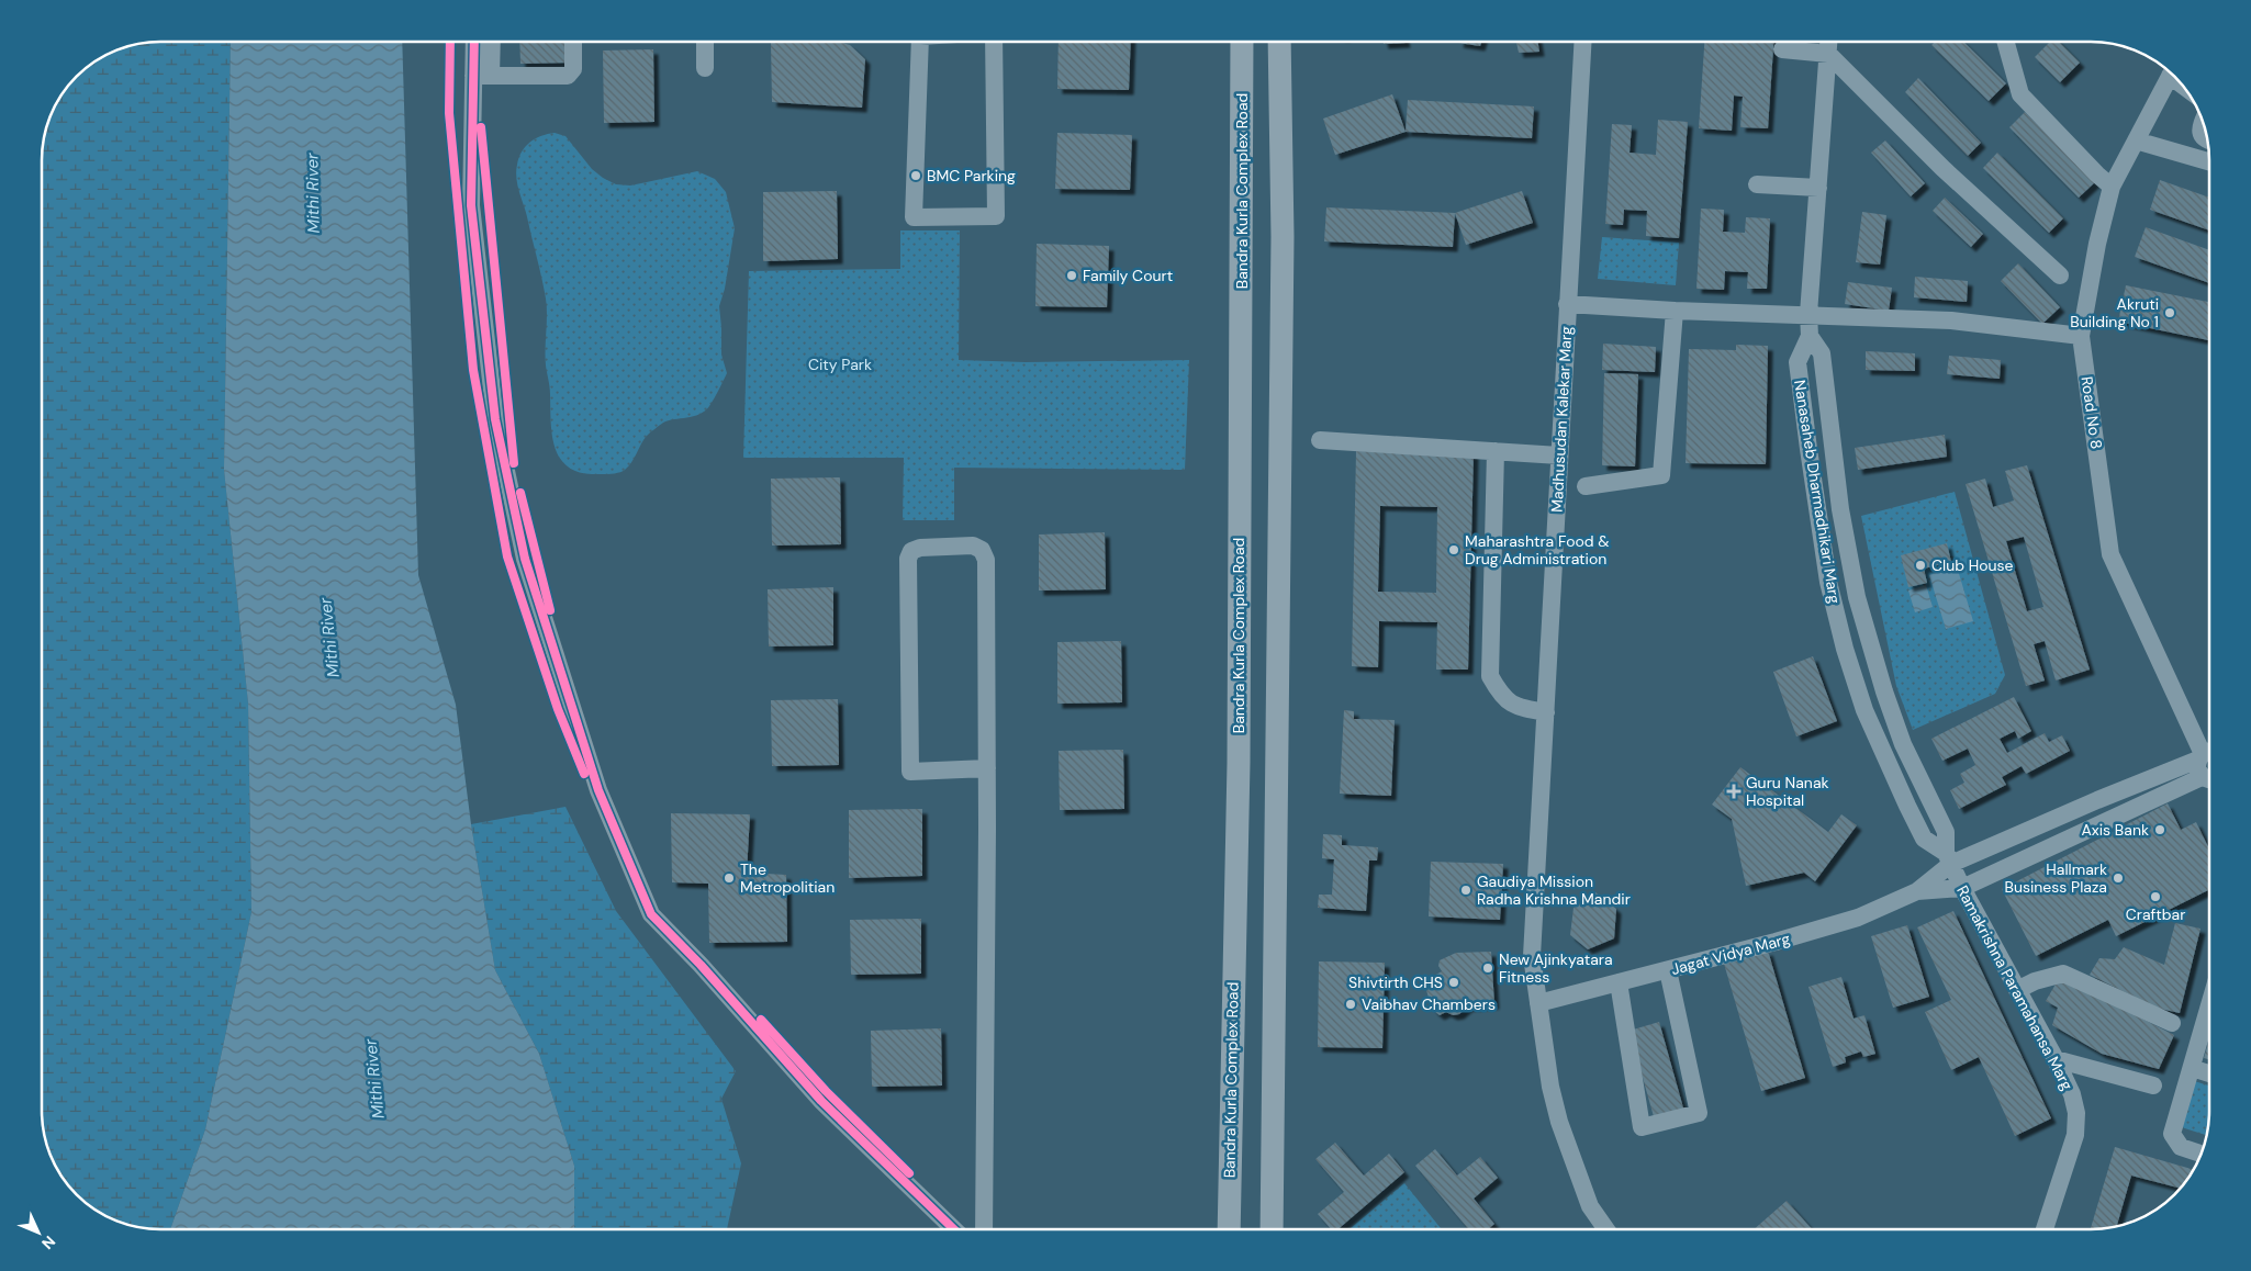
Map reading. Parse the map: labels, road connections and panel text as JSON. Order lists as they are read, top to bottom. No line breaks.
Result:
{"streets":{"main road":["Bandra Kurla Complex Road"],"street":["Road No 8","Madhusudan Kalekar Marg","Nanasaheb Dharmadhikari Marg","Jagat Vidya Marg","Ramakrishna Paramahansa Marg"]},"crossings":[["Madhusudan Kalekar Marg","Jagat Vidya Marg"],["Nanasaheb Dharmadhikari Marg","Ramakrishna Paramahansa Marg"]],"water":["Mithi River"],"parks":["City Park"],"places":{"other":["BMC Parking","Family Court","Akruti Building No 1","Maharashtra Food & Drug Administration","Club House","Axis Bank","The Metropolitian","Hallmark Business Plaza","Gaudiya Mission Radha Krishna Mandir","Craftbar","New Ajinkyatara Fitness","Shivtirth CHS","Vaibhav Chambers"],"health":["Guru Nanak Hospital"]},"north":"bottom right"}
